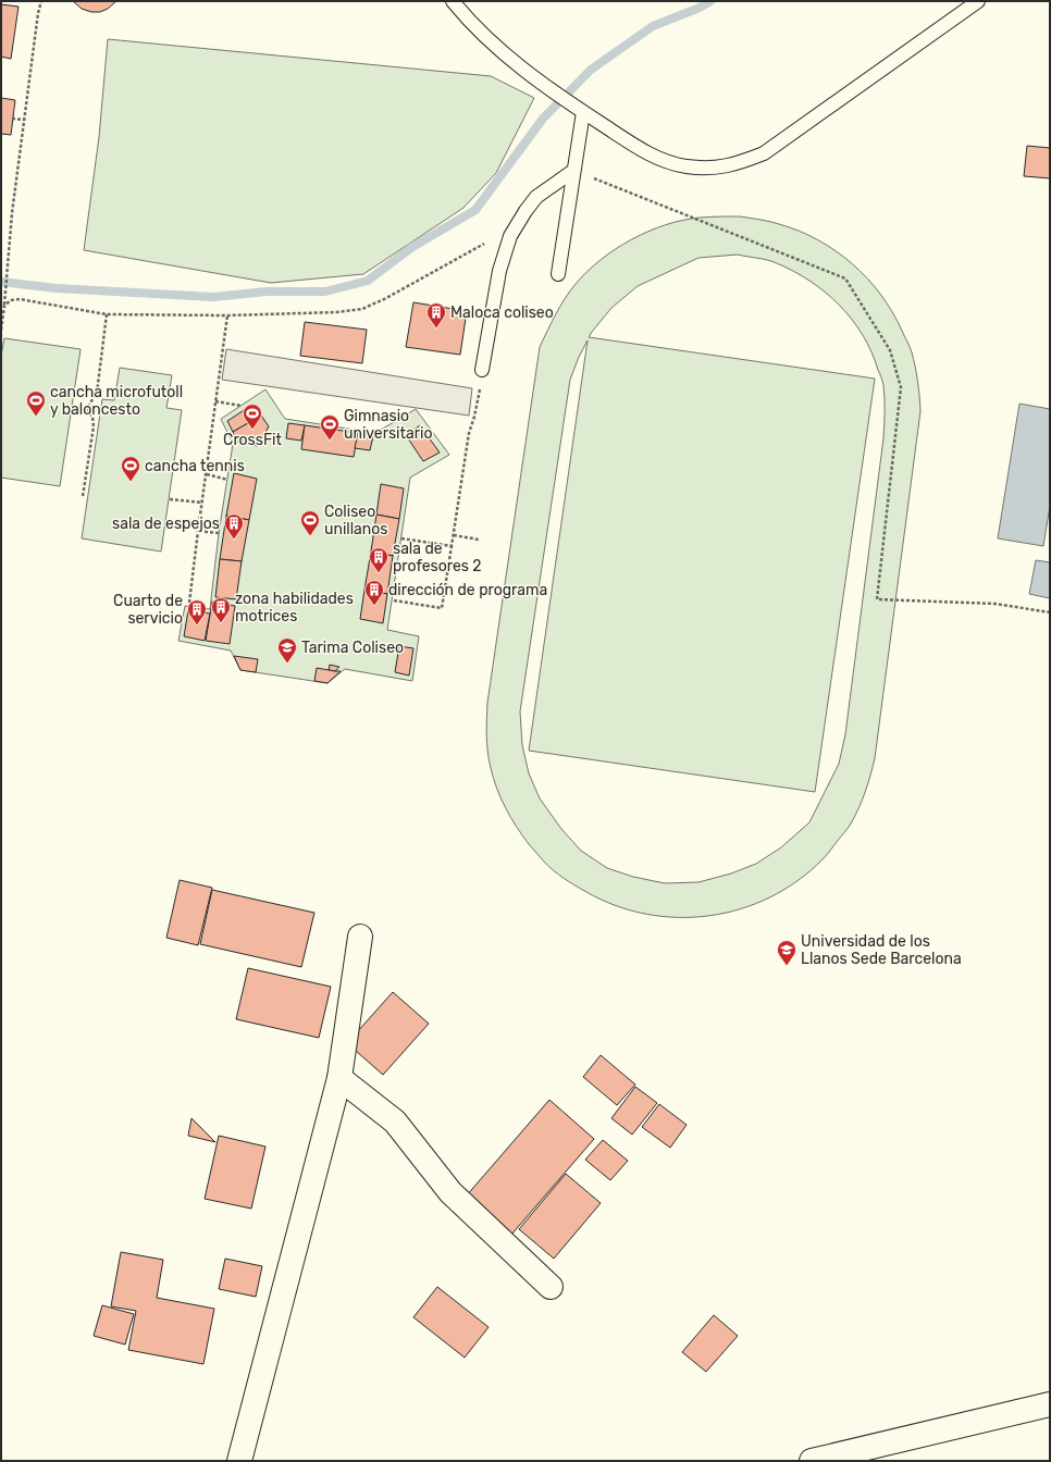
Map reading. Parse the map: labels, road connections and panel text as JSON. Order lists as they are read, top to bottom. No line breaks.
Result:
{"places":{"building":["Maloca coliseo","sala de espejos","sala de profesores 2","dirección de programa","zona habilidades motrices","Cuarto de servicio"],"sports":["cancha microfutoll y baloncesto","CrossFit","Gimnasio universitario","cancha tennis","Coliseo unillanos"],"school or university":["Tarima Coliseo","Universidad de los Llanos Sede Barcelona"]}}
